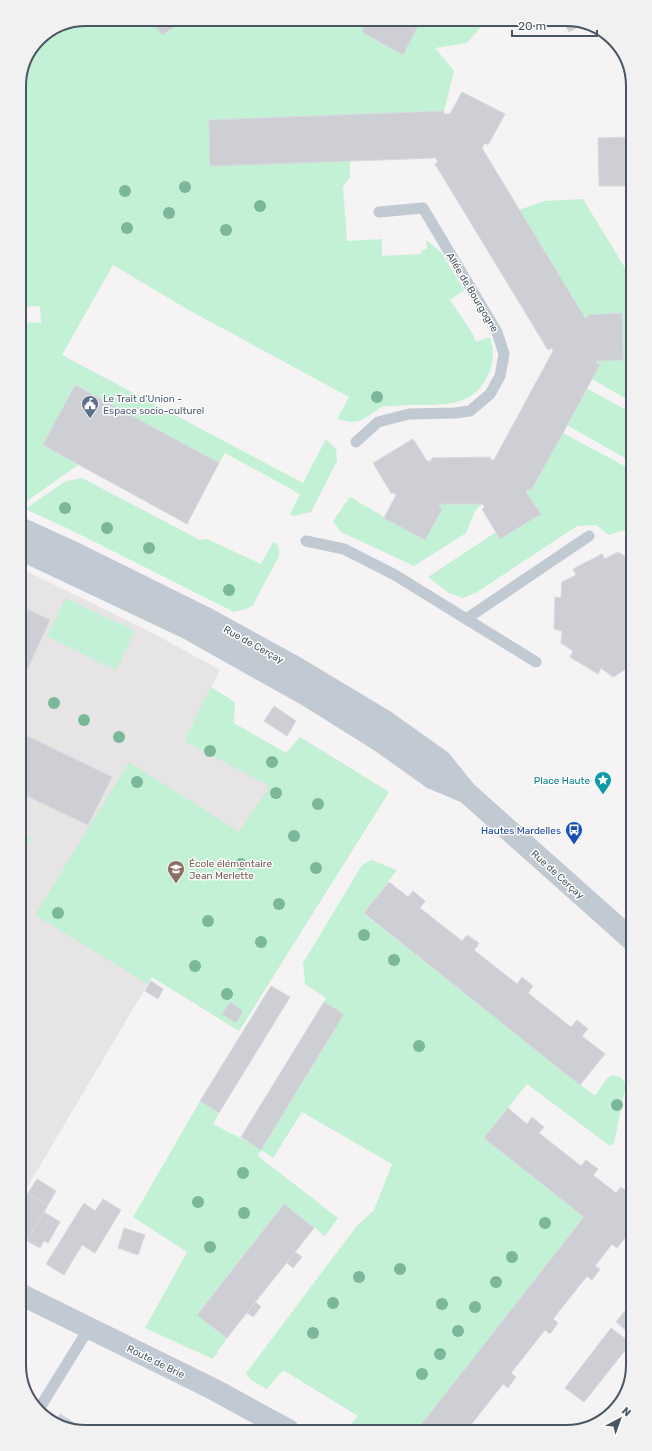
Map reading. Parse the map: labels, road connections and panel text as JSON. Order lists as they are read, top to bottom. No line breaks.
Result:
{"streets":{"street":["Rue de Cerçay","Route de Brie"],"lane":["Allée de Bourgogne"]},"places":{"public building":["Le Trait d'Union - Espace socio-culturel"],"place":["Place Haute"],"bus stop":["Hautes Mardelles"],"school or university":["École élémentaire Jean Merlette"]},"scale_bar":"20 m","north":"top right"}
